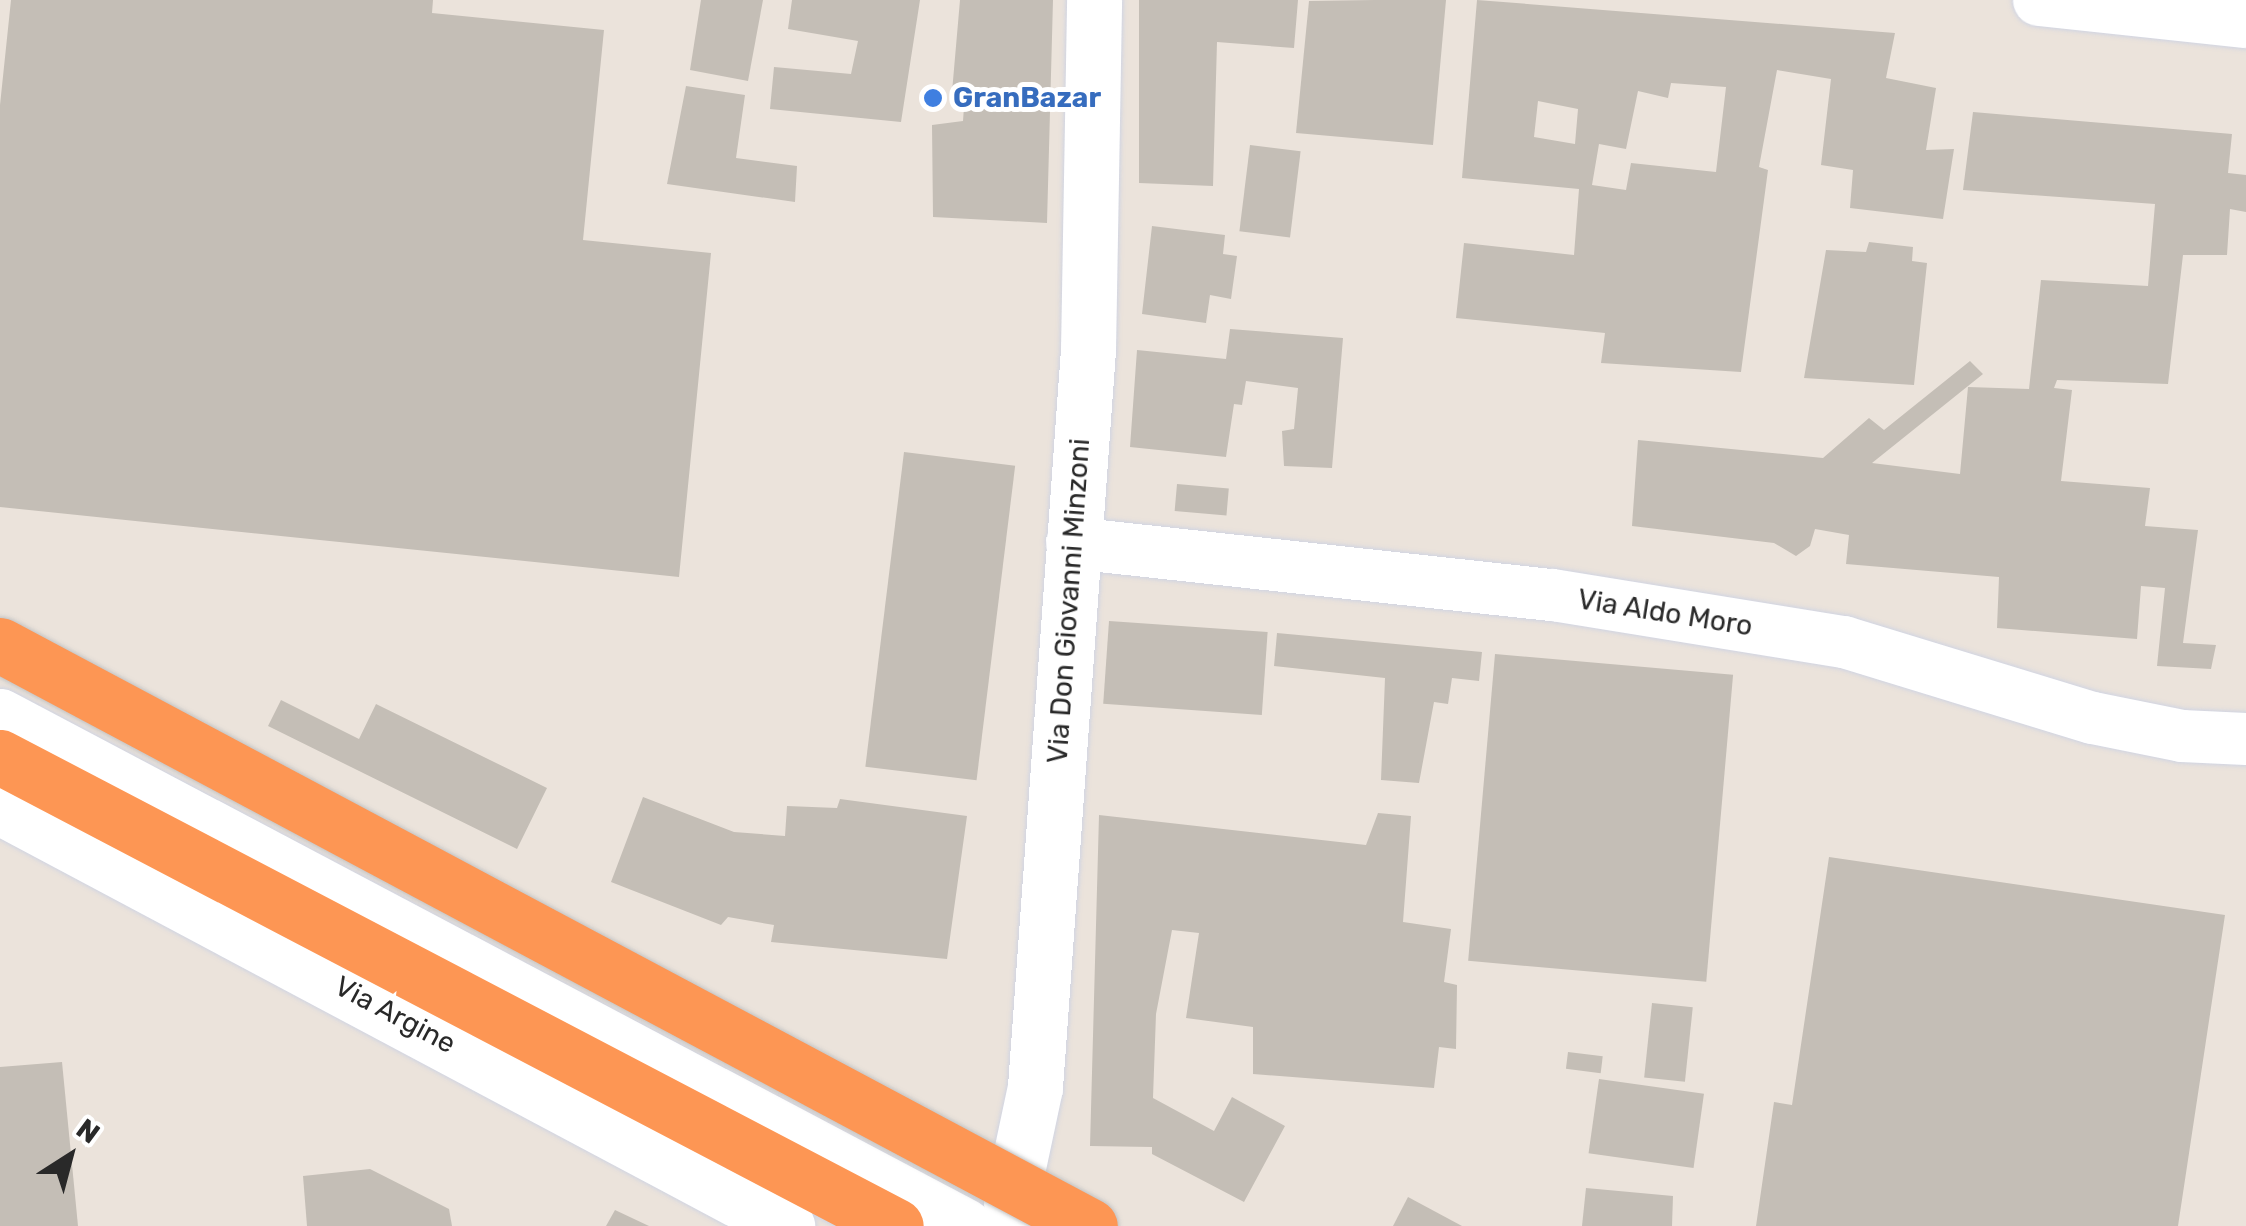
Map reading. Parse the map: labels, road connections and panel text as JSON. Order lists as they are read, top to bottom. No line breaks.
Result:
{"streets":{"street":["Via Don Giovanni Minzoni","Via Aldo Moro","Via Argine"]},"crossings":[["Via Don Giovanni Minzoni","Via Aldo Moro"]],"places":["GranBazar"],"north":"top right"}
